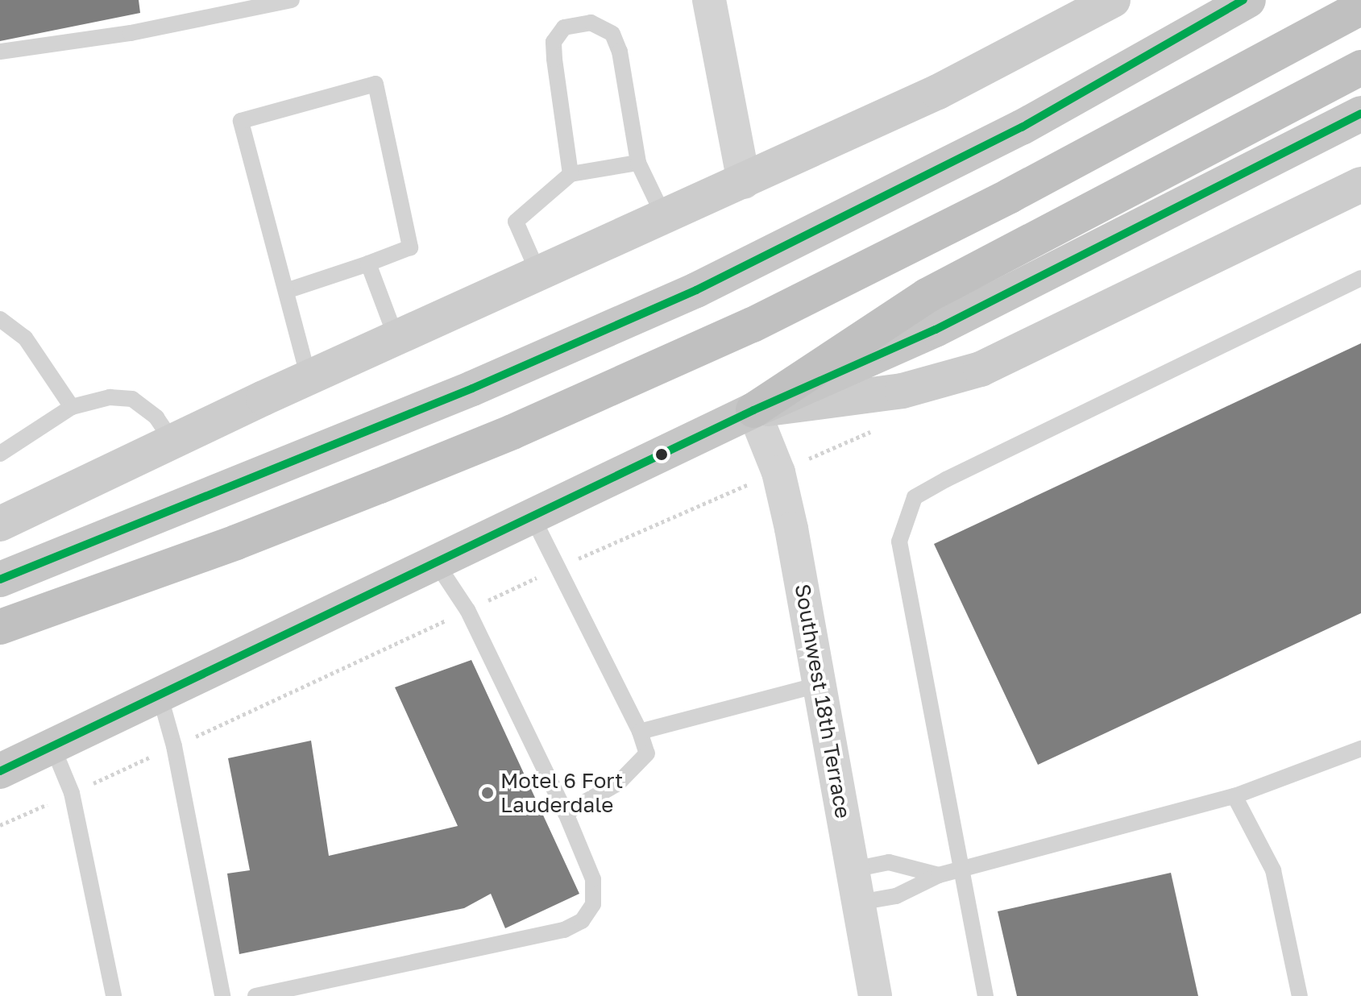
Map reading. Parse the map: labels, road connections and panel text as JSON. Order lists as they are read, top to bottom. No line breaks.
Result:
{"streets":{"street":["Southwest 18th Terrace"]},"places":["Motel 6 Fort Lauderdale"],"lines":["transit line 6"]}
